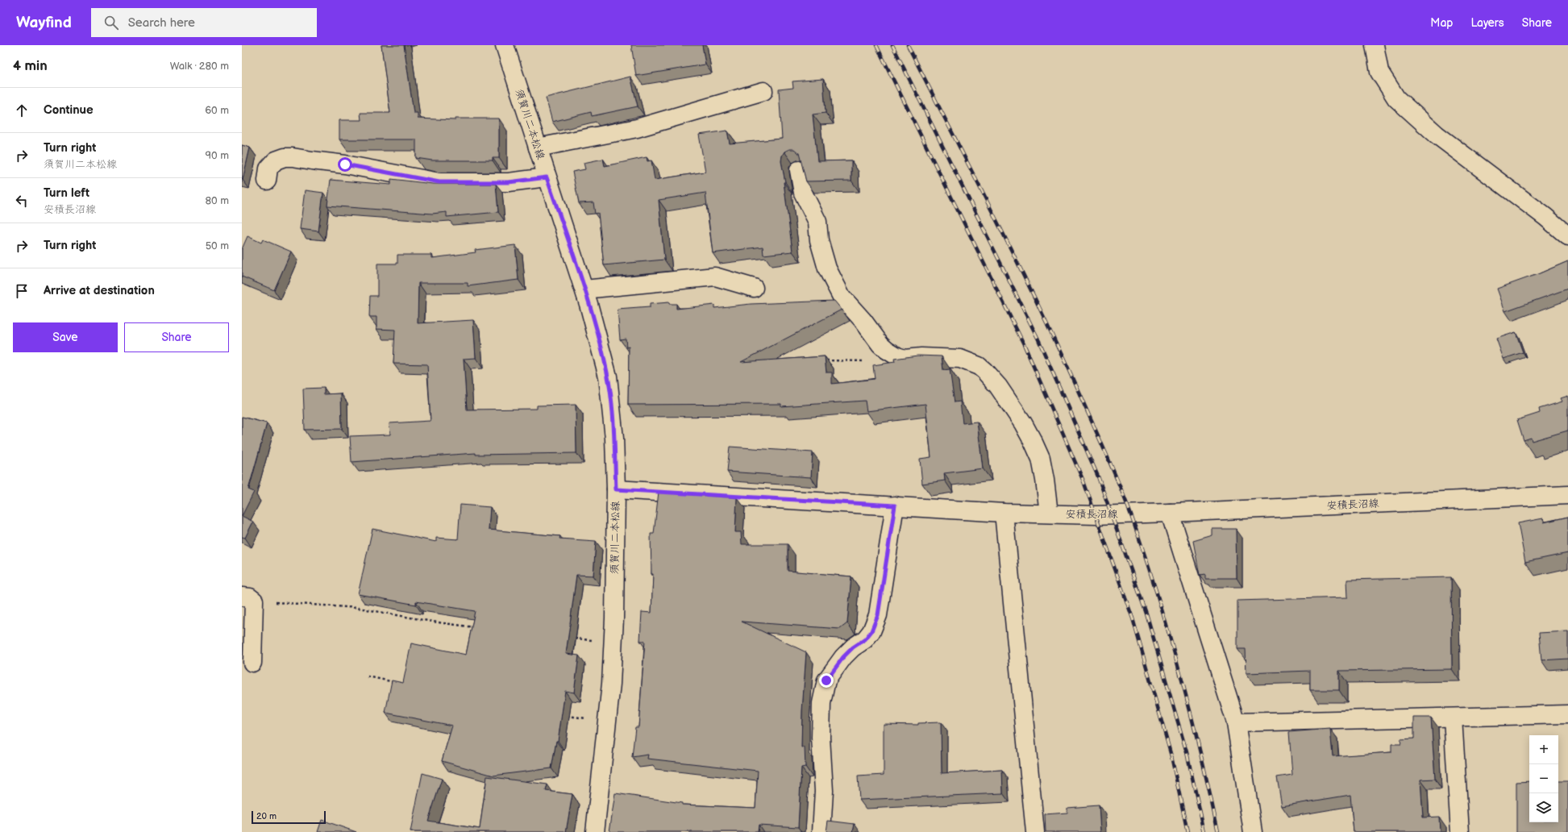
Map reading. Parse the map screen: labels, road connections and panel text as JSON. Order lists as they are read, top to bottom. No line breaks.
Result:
{"streets":{"street":["須賀川二本松線","安積長沼線"]},"crossings":[["須賀川二本松線","安積長沼線"]],"scale_bar":"20 m","page":{"header":"Wayfind","search":"Search here","nav":["Map","Layers","Share"],"heading":["4 min","Walk · 280 m"],"list":[["Continue","60 m"],["Turn right","須賀川二本松線","90 m"],["Turn left","安積長沼線","80 m"],["Turn right","50 m"],"Arrive at destination"],"buttons":["Save","Share"],"map_buttons":["+","−"],"scale":"20 m"}}
